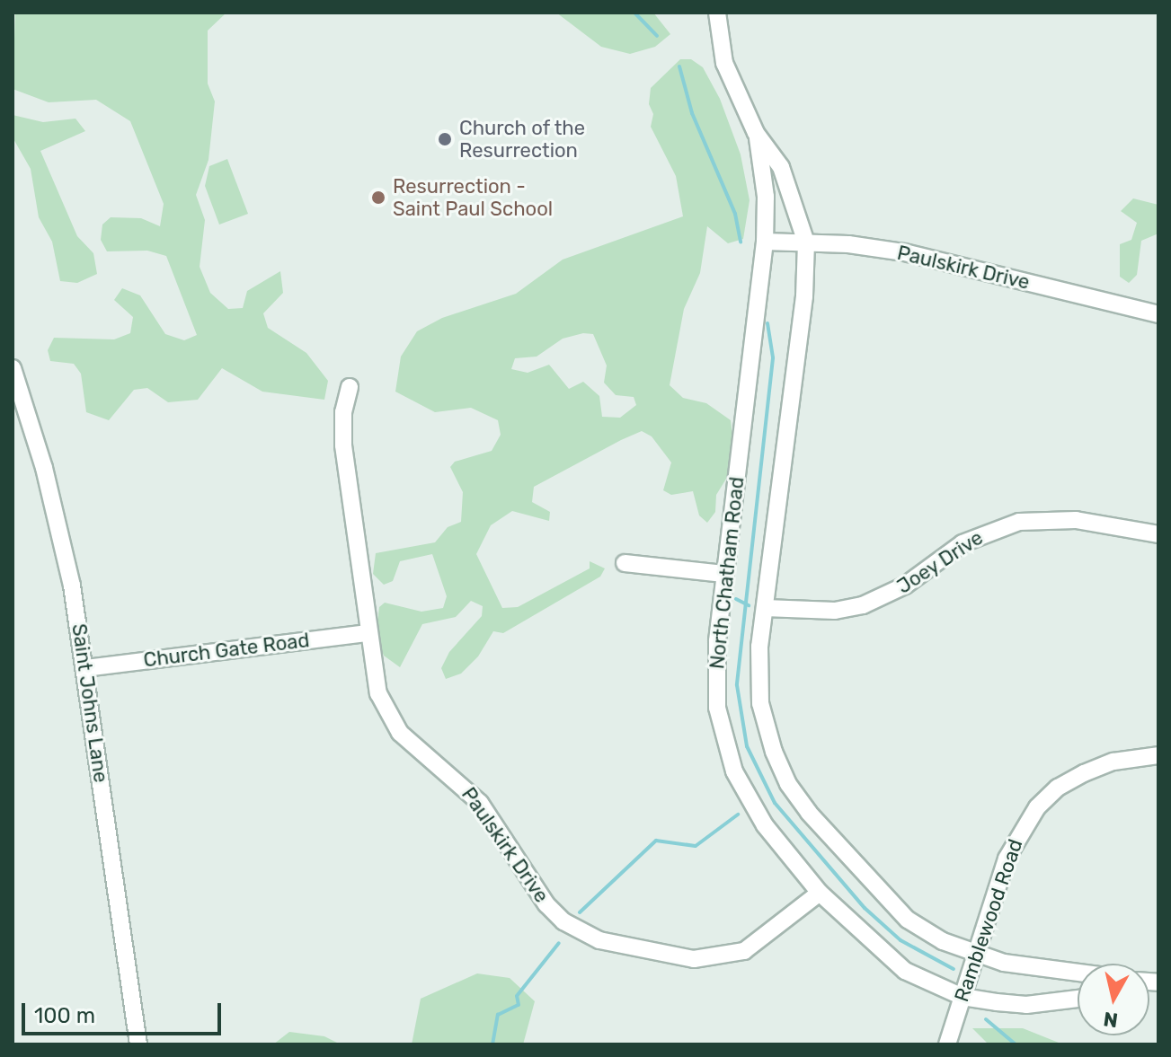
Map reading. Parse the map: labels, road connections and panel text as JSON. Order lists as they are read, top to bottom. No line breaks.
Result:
{"streets":{"street":["Paulskirk Drive","Joey Drive","North Chatham Road","Church Gate Road","Saint Johns Lane","Ramblewood Road"]},"crossings":[["Paulskirk Drive","North Chatham Road"],["Paulskirk Drive","Church Gate Road"],["Joey Drive","North Chatham Road"],["North Chatham Road","Ramblewood Road"],["Church Gate Road","Saint Johns Lane"]],"places":["Church of the Resurrection","Resurrection - Saint Paul School"],"scale_bar":"100 m","north":"bottom"}
